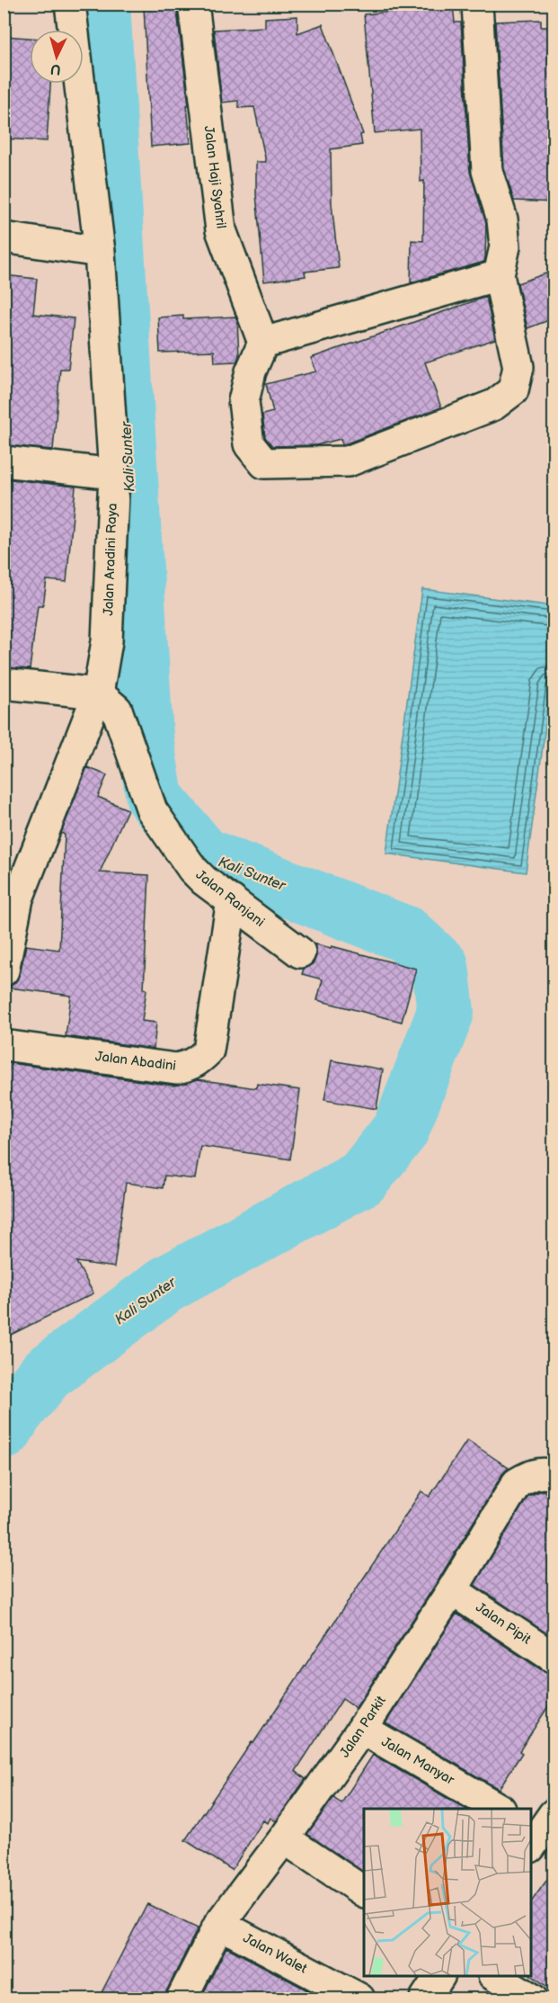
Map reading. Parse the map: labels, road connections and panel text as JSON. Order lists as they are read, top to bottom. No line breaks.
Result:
{"streets":{"street":["Jalan Haji Syahril","Jalan Aradini Raya","Jalan Ranjani","Jalan Abadini","Jalan Pipit","Jalan Parkit","Jalan Manyar","Jalan Walet"]},"crossings":[["Jalan Aradini Raya","Jalan Ranjani"],["Jalan Ranjani","Jalan Abadini"],["Jalan Pipit","Jalan Parkit"],["Jalan Parkit","Jalan Manyar"],["Jalan Parkit","Jalan Walet"]],"water":["Kali Sunter"],"north":"bottom"}
